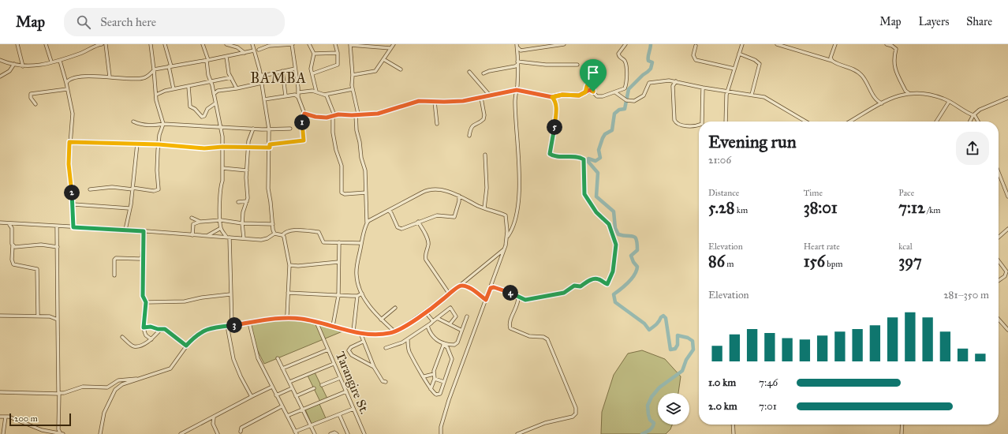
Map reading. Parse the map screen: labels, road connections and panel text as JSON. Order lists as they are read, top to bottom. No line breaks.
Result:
{"streets":{"street":["Tarangire St."]},"districts":["BAMBA"],"scale_bar":"200 m","page":{"header":"Map","search":"Search here","nav":["Map","Layers","Share"],"pins":["1","5","2","4","3"],"heading":["Evening run","21:06"],"stats":[["Distance","5.28 km"],["Time","38:01"],["Pace","7:12 /km"],["Elevation","86 m"],["Heart rate","156 bpm"],["kcal","397"]],"chart":["Elevation","281–350 m"],"list":[{"name":"1.0 km","note":"7:46"},{"name":"2.0 km","note":"7:01"}],"scale":"200 m"}}
